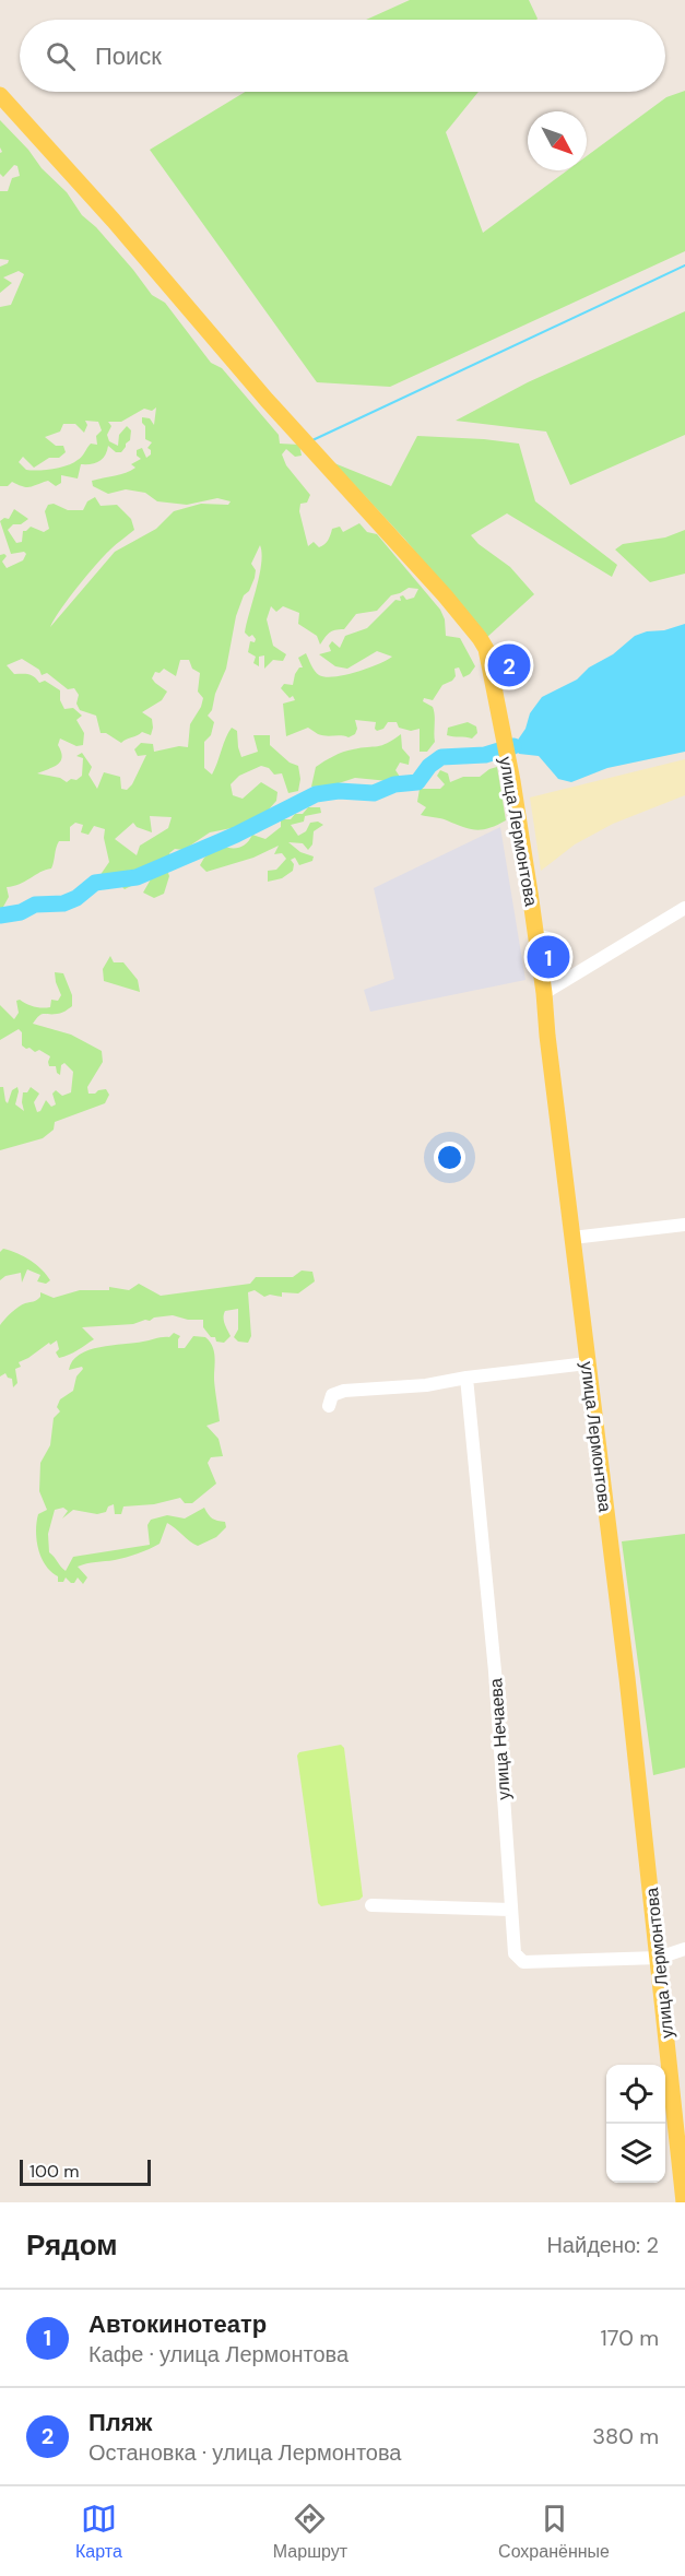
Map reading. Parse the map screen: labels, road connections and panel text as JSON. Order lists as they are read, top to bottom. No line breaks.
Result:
{"streets":{"main road":["улица Лермонтова"],"street":["улица Нечаева"]},"crossings":[["улица Лермонтова","улица Нечаева"]],"scale_bar":"100 m","north":"bottom right","page":{"search":"Поиск","pins":["2","1"],"scale":"100 m","heading":["Рядом","Найдено: 2"],"list":[{"mark":"1","name":"Автокинотеатр","note":"Кафе · улица Лермонтова","value":"170 m"},{"mark":"2","name":"Пляж","note":"Остановка · улица Лермонтова","value":"380 m"}],"nav":["Карта","Маршрут","Сохранённые"]}}
